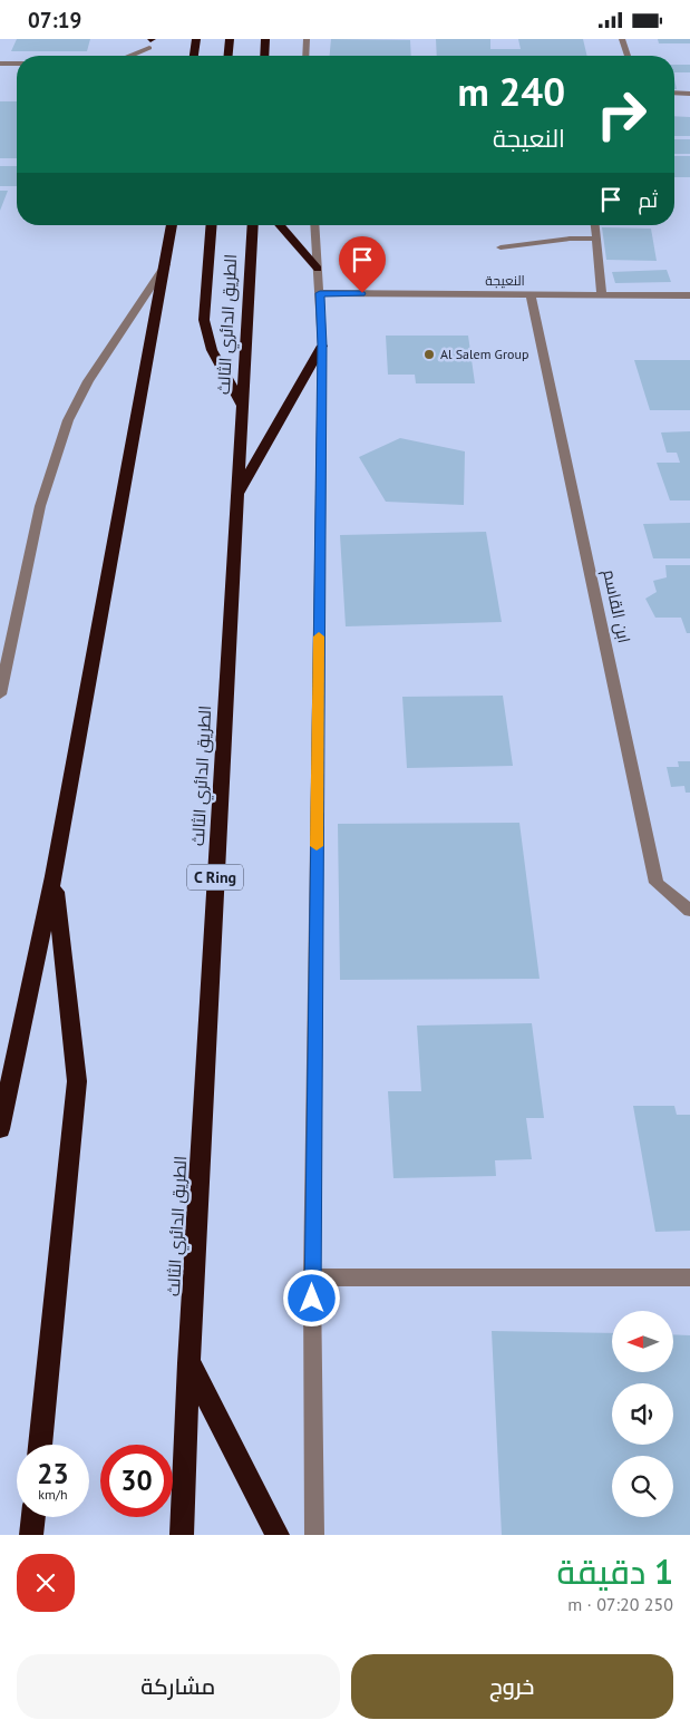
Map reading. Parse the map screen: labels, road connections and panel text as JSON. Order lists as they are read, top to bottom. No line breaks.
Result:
{"streets":{"highway":["الطريق الدائري الثالث","C Ring"],"street":["النعيجة","ابن القاسم"]},"crossings":[["النعيجة","ابن القاسم"]],"places":["Al Salem Group"],"north":"left","page":{"status":"07:19","turn":["240 m","النعيجة"],"then":"ثم","speed":"23 km/h","limit":"30","heading":["1 دقيقة","250 m · 07:20"],"buttons":["خروج","مشاركة"]}}
